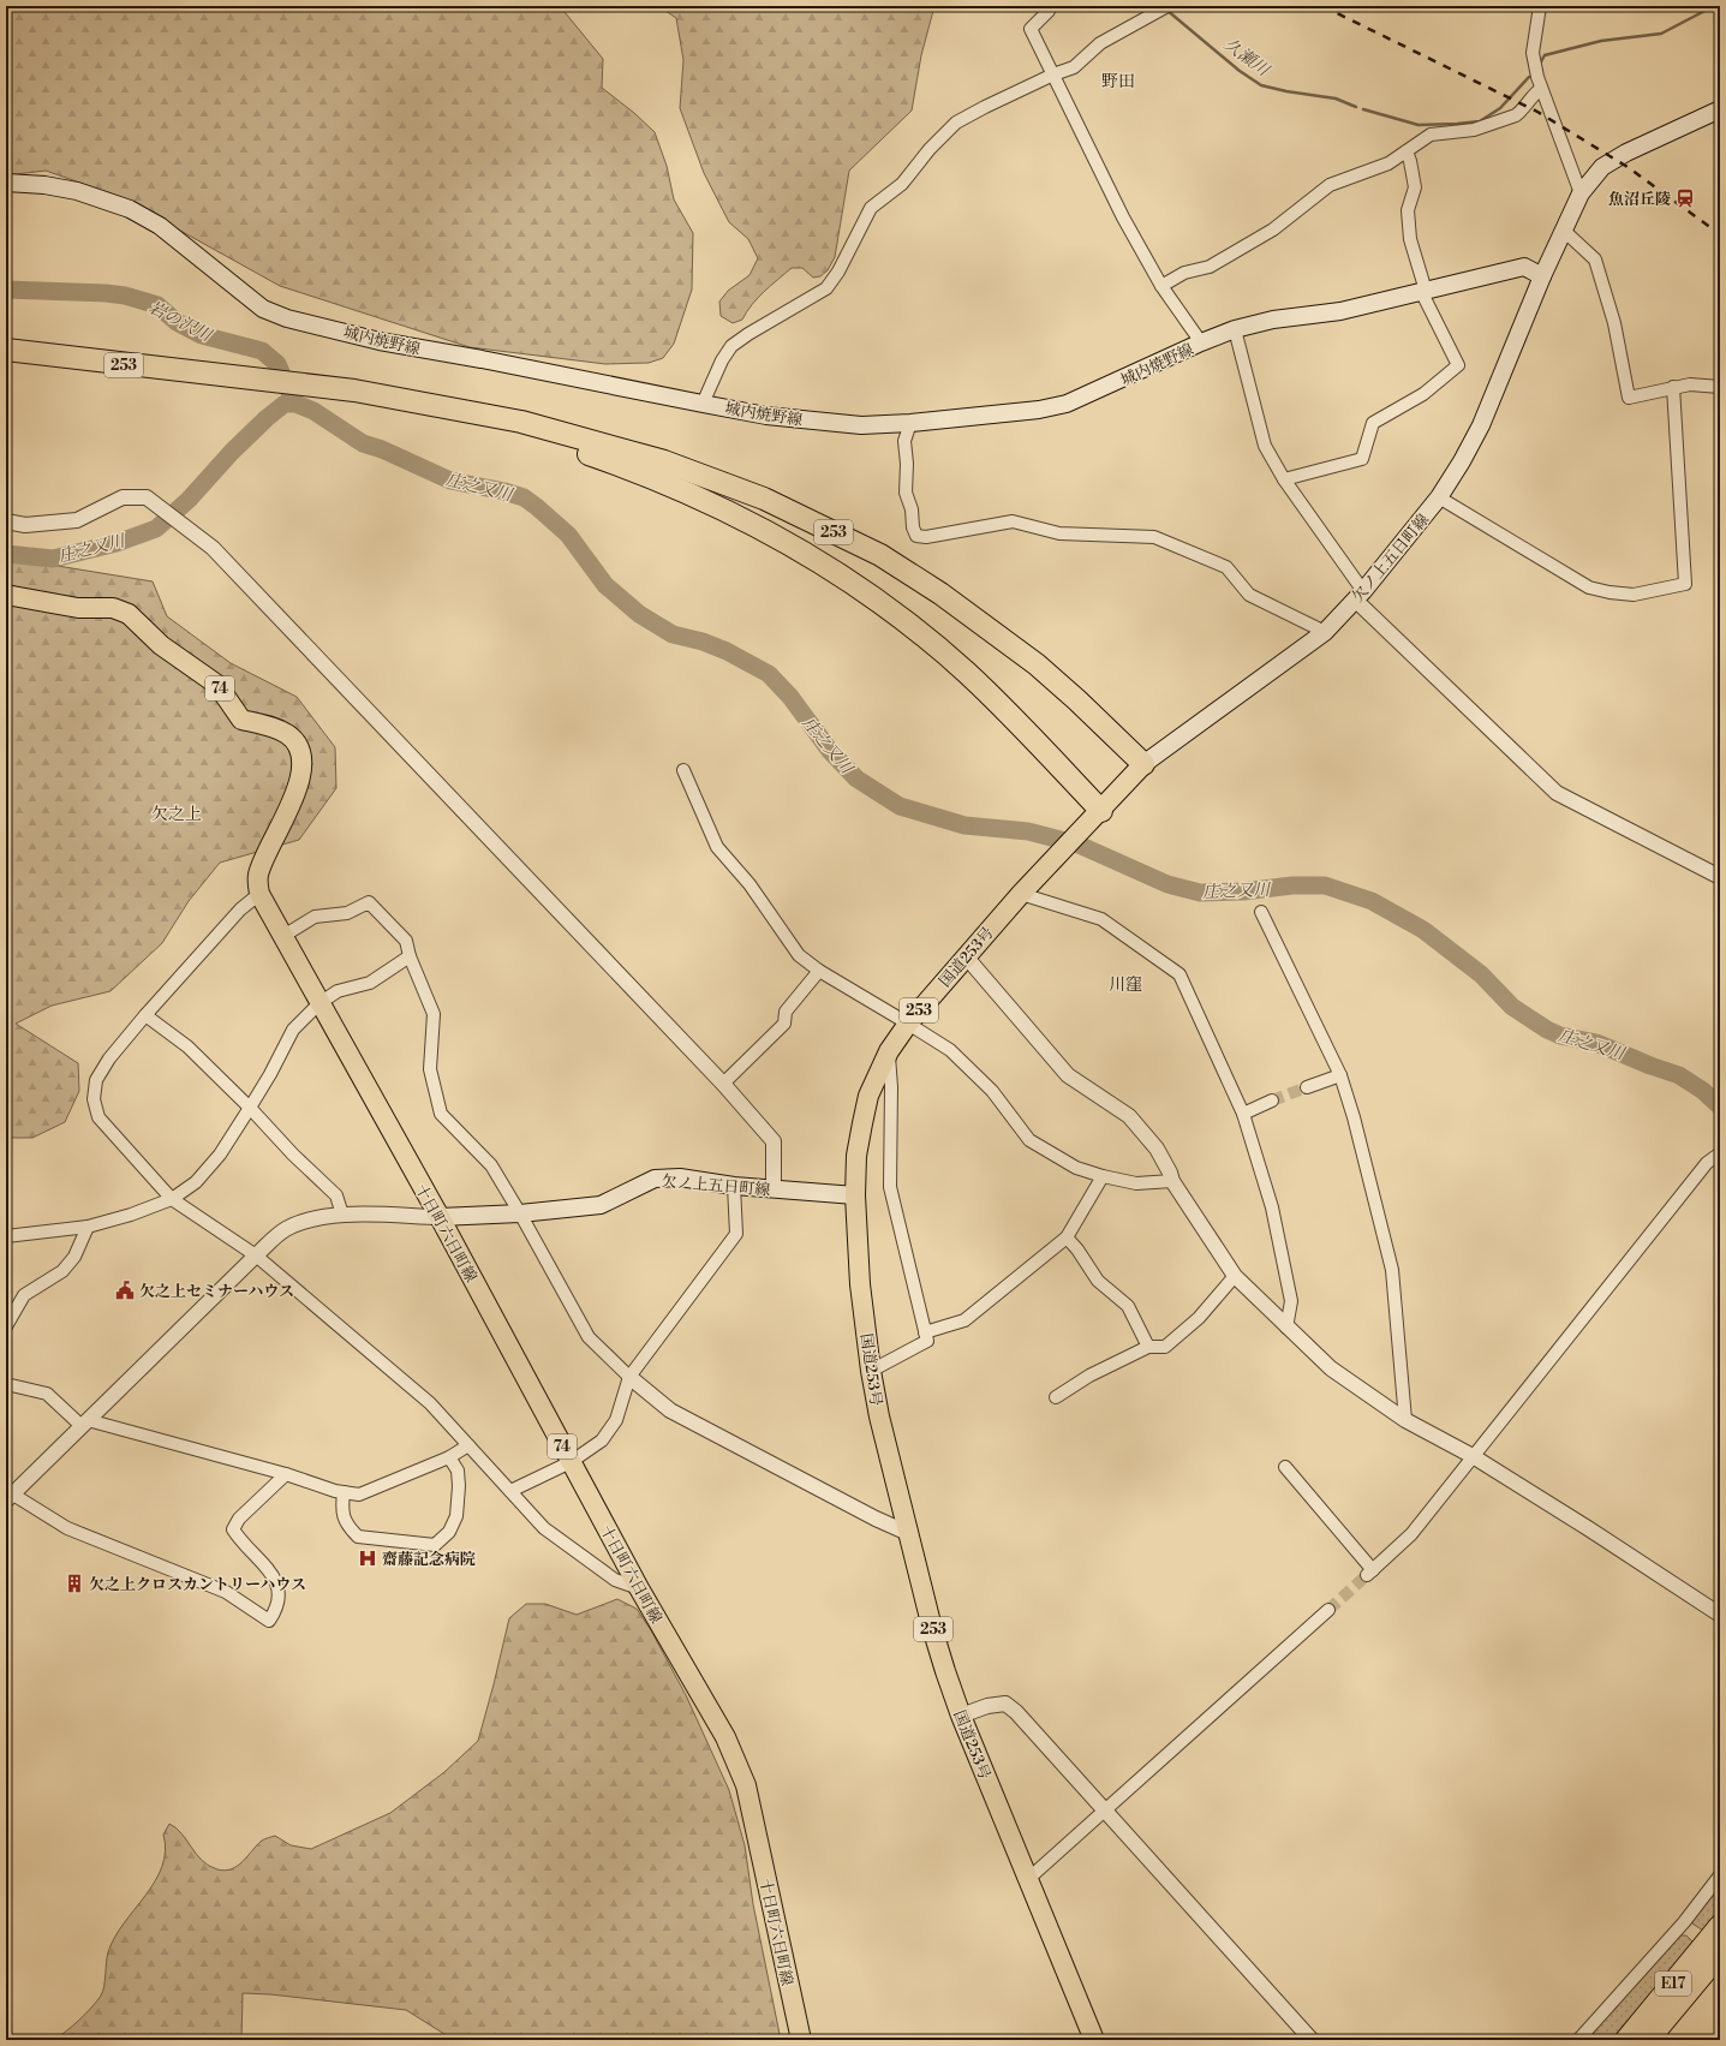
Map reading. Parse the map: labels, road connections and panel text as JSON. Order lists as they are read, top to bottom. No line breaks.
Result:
{"streets":{"highway":["253","E17"],"main road":["城内焼野線","欠ノ上五日町線","74","国道253号","十日町六日町線"]},"crossings":[["城内焼野線","欠ノ上五日町線"],["253","欠ノ上五日町線"],["253","国道253号"],["欠ノ上五日町線","国道253号"],["欠ノ上五日町線","十日町六日町線"]],"districts":["野田","欠之上","川窪"],"water":["久瀬川","岩の沢川","庄之又川"],"places":{"station":["魚沼丘陵"],"public building":["欠之上セミナーハウス"],"hospital":["齋藤記念病院"],"building":["欠之上クロスカントリーハウス"]}}
